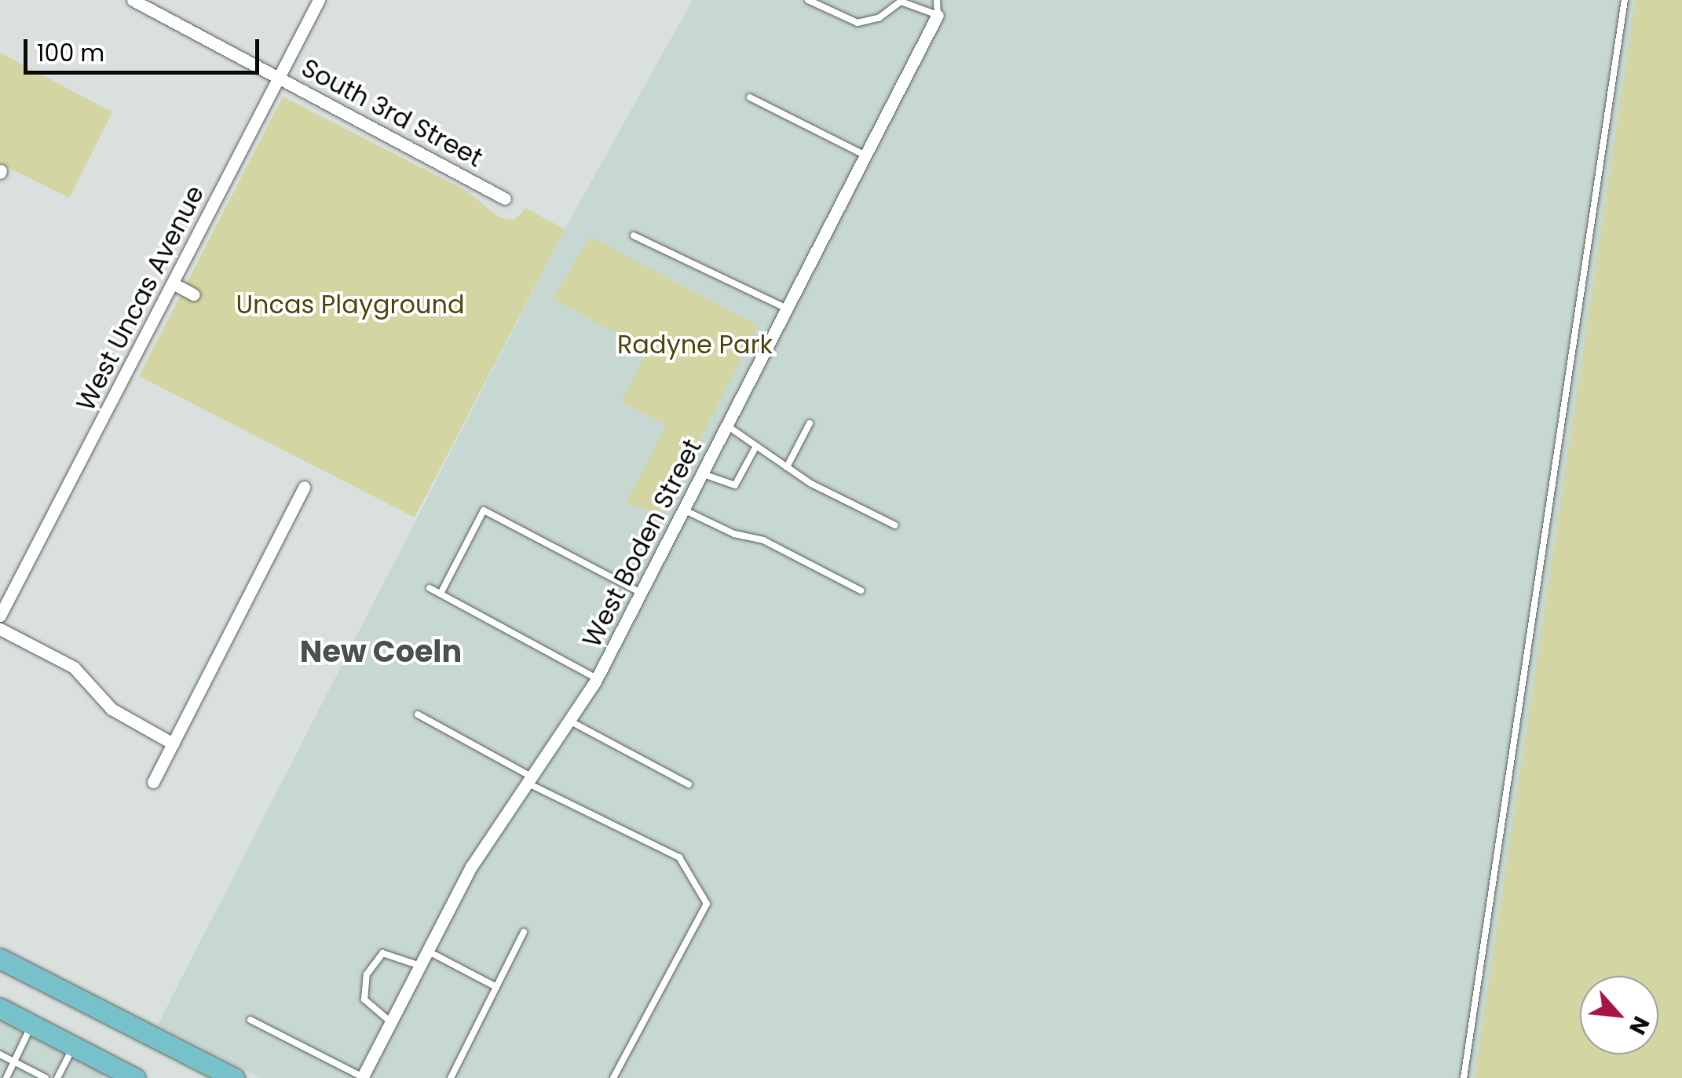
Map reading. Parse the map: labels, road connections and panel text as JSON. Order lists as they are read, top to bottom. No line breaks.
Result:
{"streets":{"street":["South 3rd Street","West Uncas Avenue","West Boden Street"]},"crossings":[["South 3rd Street","West Uncas Avenue"]],"districts":["New Coeln"],"parks":["Uncas Playground","Radyne Park"],"scale_bar":"100 m","north":"bottom right"}
